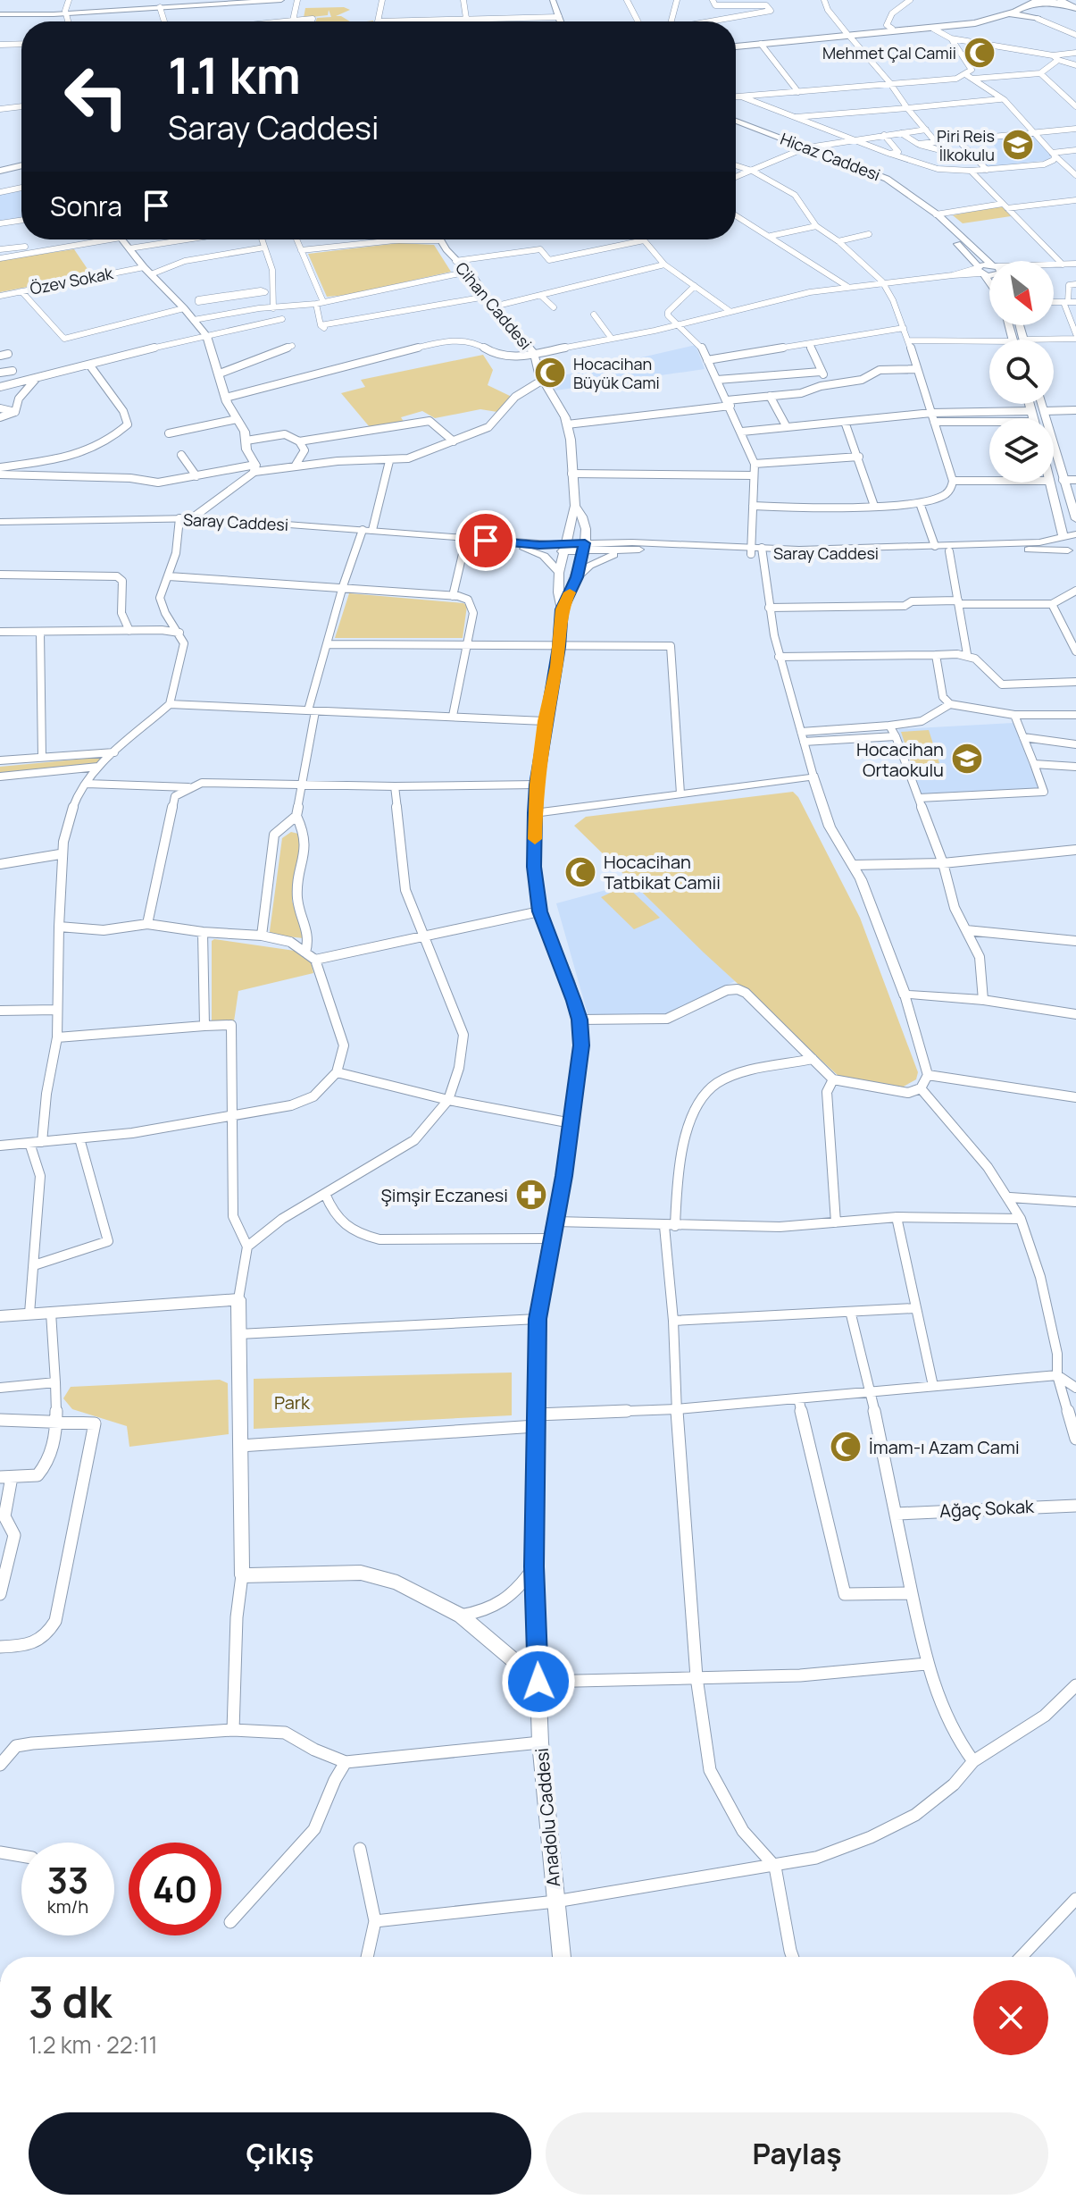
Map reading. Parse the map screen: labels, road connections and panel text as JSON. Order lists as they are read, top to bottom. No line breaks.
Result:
{"streets":{"street":["Hicaz Caddesi","Özev Sokak","Cihan Caddesi","Saray Caddesi","Ağaç Sokak","Anadolu Caddesi"]},"crossings":[["Cihan Caddesi","Saray Caddesi"],["Cihan Caddesi","Anadolu Caddesi"],["Saray Caddesi","Anadolu Caddesi"]],"parks":["Park"],"places":{"mosque":["Mehmet Çal Camii","Hocacihan Büyük Cami","Hocacihan Tatbikat Camii","İmam-ı Azam Cami"],"school or university":["Piri Reis İlkokulu","Hocacihan Ortaokulu"],"pharmacy":["Şimşir Eczanesi"]},"north":"bottom right","page":{"turn":["1.1 km","Saray Caddesi"],"then":"Sonra","speed":"33 km/h","limit":"40","heading":["3 dk","1.2 km · 22:11"],"buttons":["Çıkış","Paylaş"]}}
